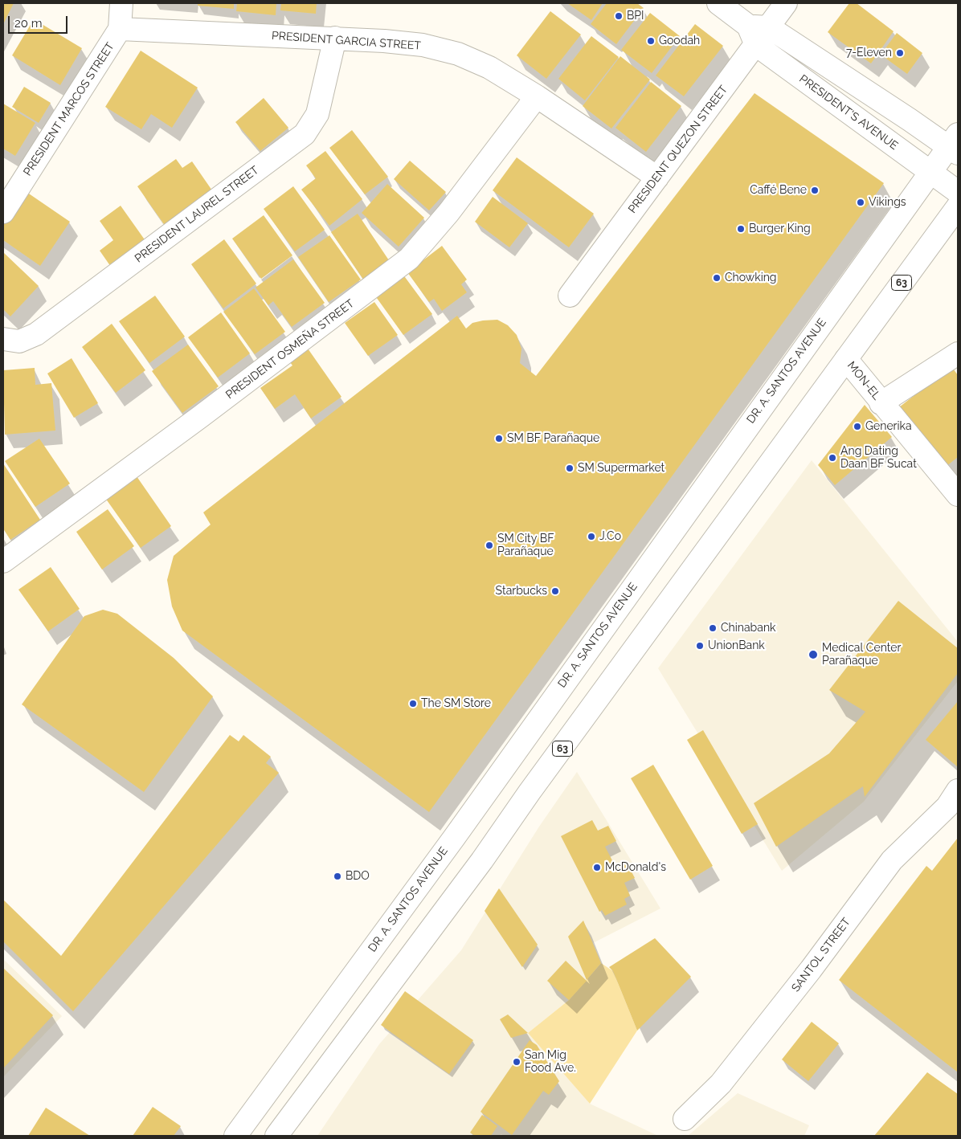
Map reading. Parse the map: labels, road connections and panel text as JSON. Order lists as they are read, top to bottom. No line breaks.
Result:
{"streets":{"street":["PRESIDENT GARCIA STREET","PRESIDENT MARCOS STREET","PRESIDENT'S AVENUE","PRESIDENT QUEZON STREET","PRESIDENT LAUREL STREET","63","PRESIDENT OSMEÑA STREET","DR. A. SANTOS AVENUE","MON-EL","SANTOL STREET"]},"crossings":[["PRESIDENT GARCIA STREET","PRESIDENT MARCOS STREET"],["PRESIDENT GARCIA STREET","PRESIDENT QUEZON STREET"],["PRESIDENT GARCIA STREET","PRESIDENT LAUREL STREET"],["PRESIDENT GARCIA STREET","PRESIDENT OSMEÑA STREET"],["PRESIDENT'S AVENUE","PRESIDENT QUEZON STREET"],["PRESIDENT'S AVENUE","DR. A. SANTOS AVENUE"],["63","MON-EL"]],"places":["BPI","Goodah","7-Eleven","Caffé Bene","Vikings","Burger King","Chowking","Generika","SM BF Parañaque","Ang Dating Daan BF Sucat","SM Supermarket","J.Co","SM City BF Parañaque","Starbucks","Chinabank","UnionBank","Medical Center Parañaque","The SM Store","McDonald's","BDO","San Mig Food Ave."],"scale_bar":"20 m"}
